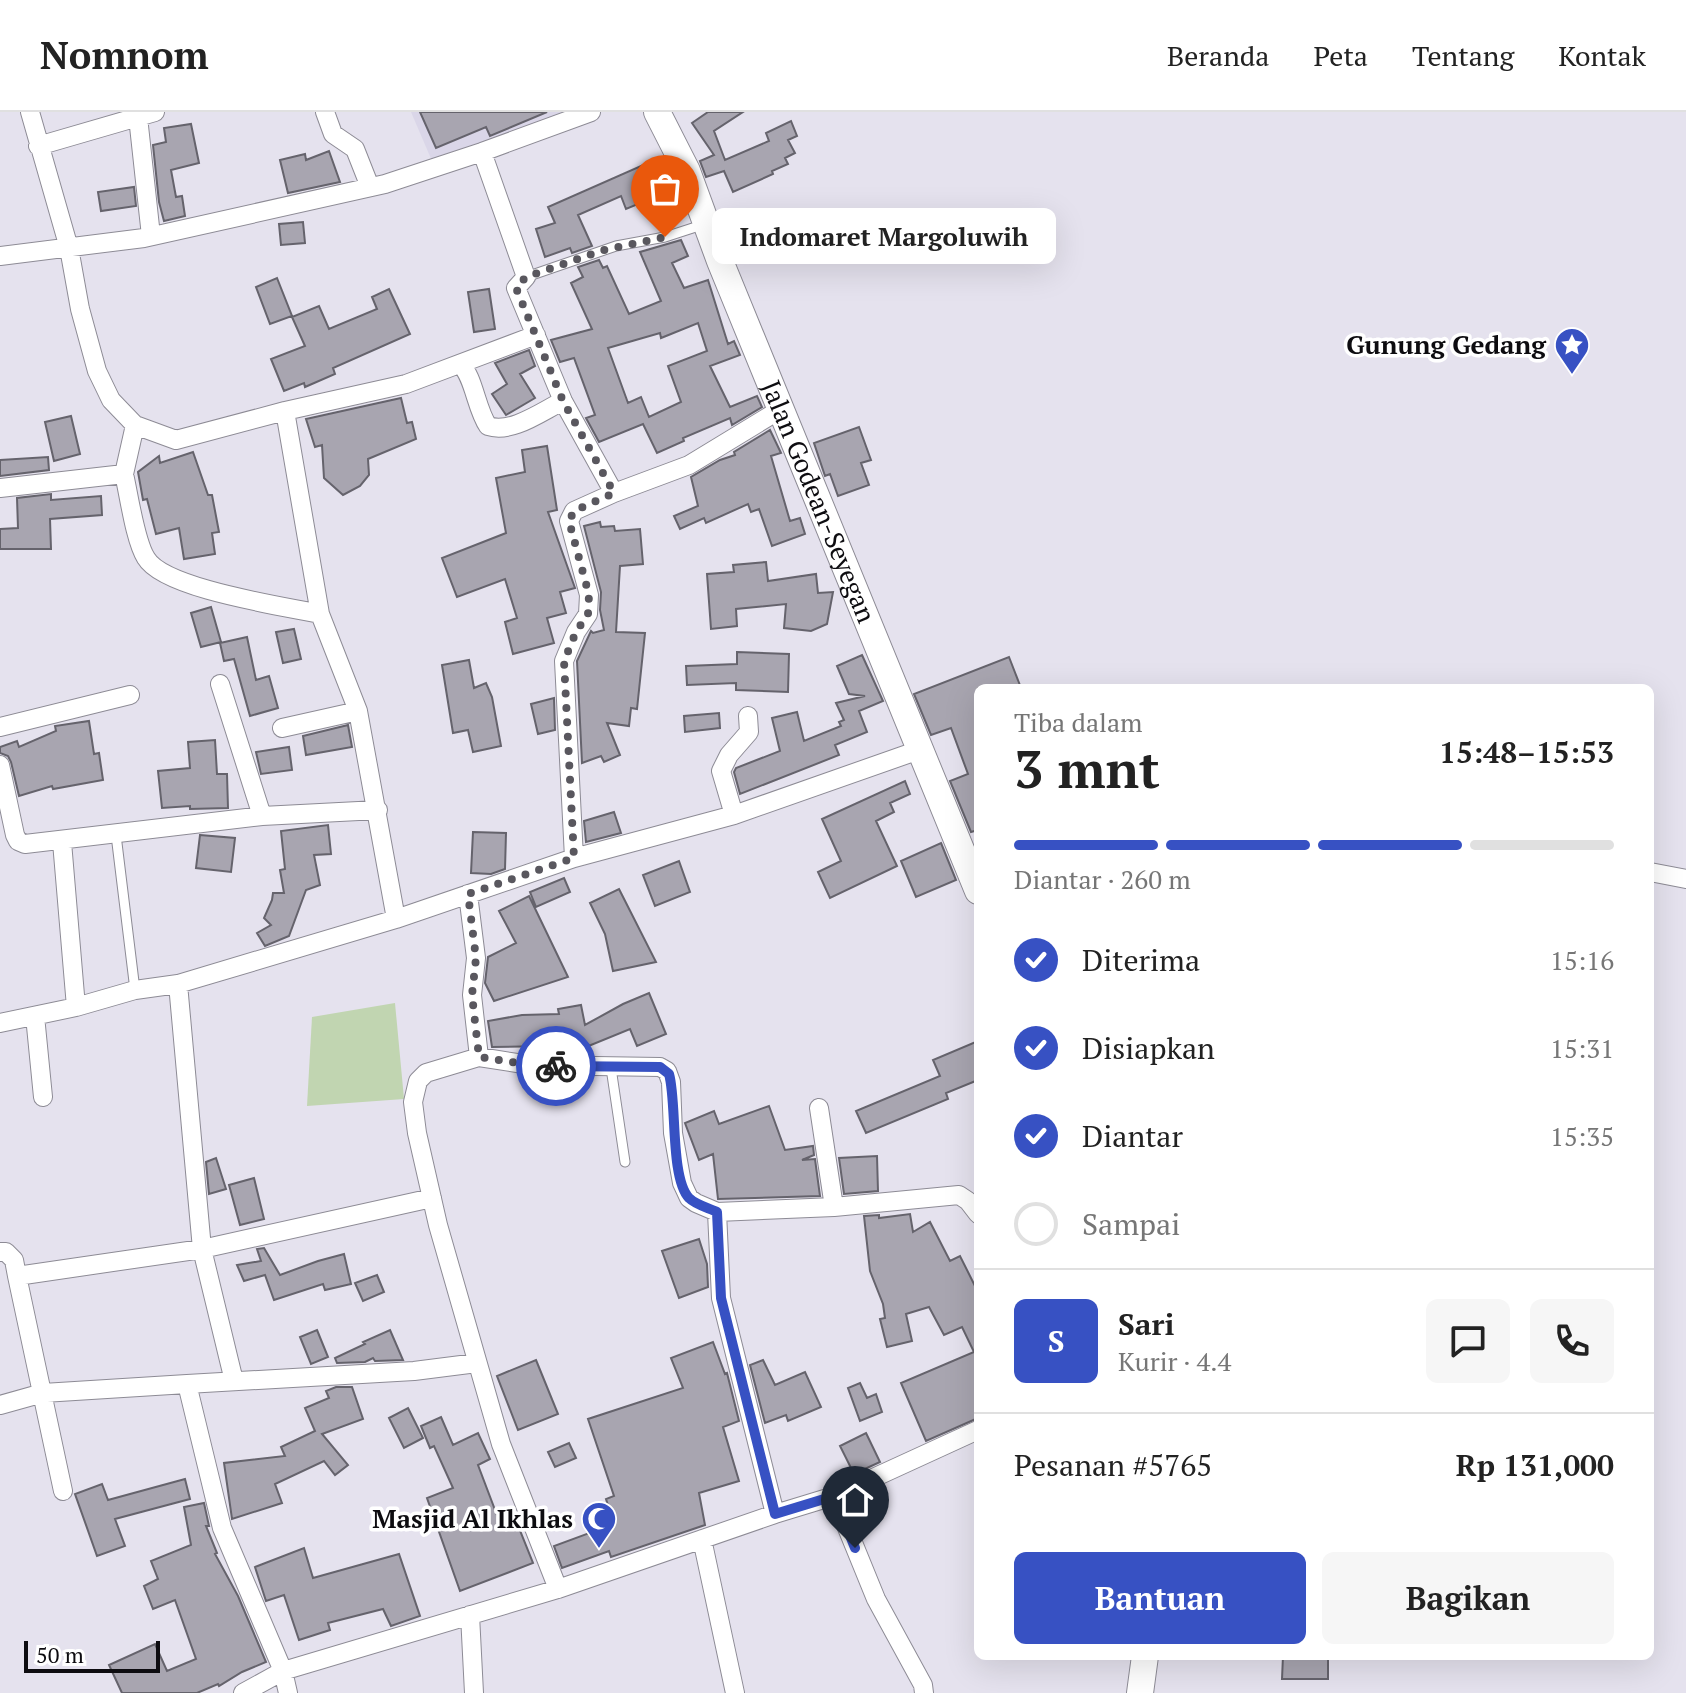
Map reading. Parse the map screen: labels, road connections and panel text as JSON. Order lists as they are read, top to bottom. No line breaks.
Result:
{"streets":{"main road":["Jalan Godean-Seyegan"]},"places":{"other":["Indomaret Margoluwih"],"place":["Gunung Gedang"],"mosque":["Masjid Al Ikhlas"]},"scale_bar":"50 m","page":{"header":"Nomnom","nav":["Beranda","Peta","Tentang","Kontak"],"bubble":"Indomaret Margoluwih","heading":["3 mnt","Tiba dalam","15:48–15:53"],"panel":["Sari","Kurir · 4.4","Pesanan #5765","Rp 131,000"],"bar":"Diantar · 260 m","list":[["Diterima","15:16"],["Disiapkan","15:31"],["Diantar","15:35"],"Sampai"],"round":"S","buttons":["Bantuan","Bagikan"],"scale":"50 m"}}
